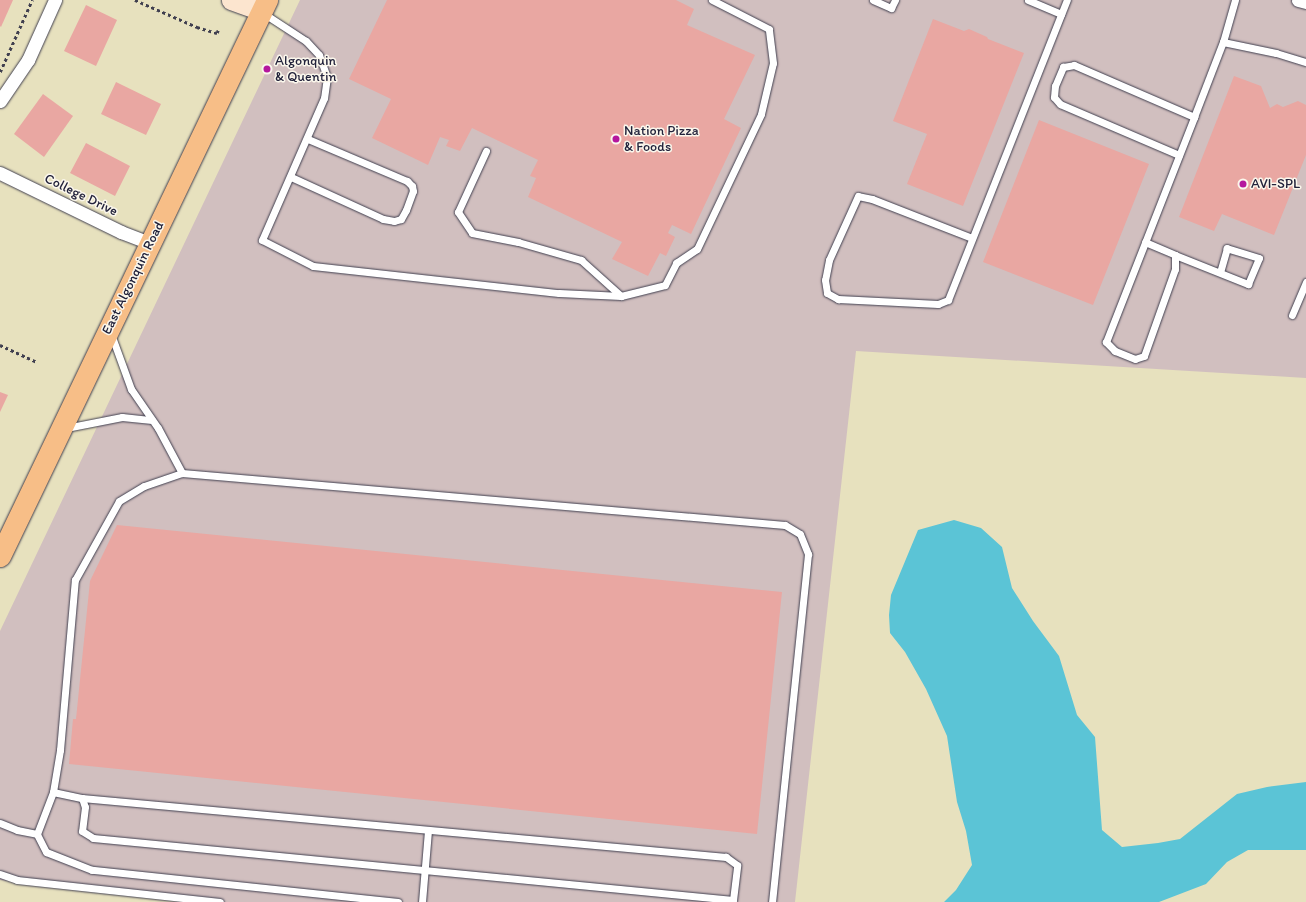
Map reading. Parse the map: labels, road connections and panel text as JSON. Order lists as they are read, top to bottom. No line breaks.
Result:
{"streets":{"main road":["East Algonquin Road"],"street":["College Drive"]},"crossings":[["College Drive","East Algonquin Road"]],"places":["Algonquin & Quentin","Nation Pizza & Foods","AVI-SPL"]}
